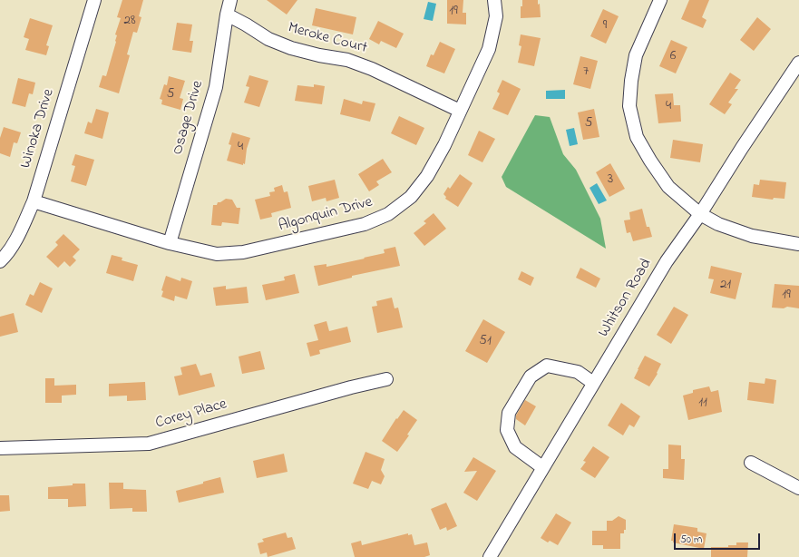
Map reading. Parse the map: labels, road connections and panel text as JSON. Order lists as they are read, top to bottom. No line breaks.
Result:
{"streets":{"street":["Meroke Court","Osage Drive","Winoka Drive","Algonquin Drive","Whitson Road","Corey Place"]},"crossings":[["Meroke Court","Osage Drive"],["Meroke Court","Algonquin Drive"],["Osage Drive","Algonquin Drive"],["Winoka Drive","Algonquin Drive"]],"house_numbers":["19","28","9","6","7","5","4","5","4","3","21","19","51","11"],"scale_bar":"50 m"}
